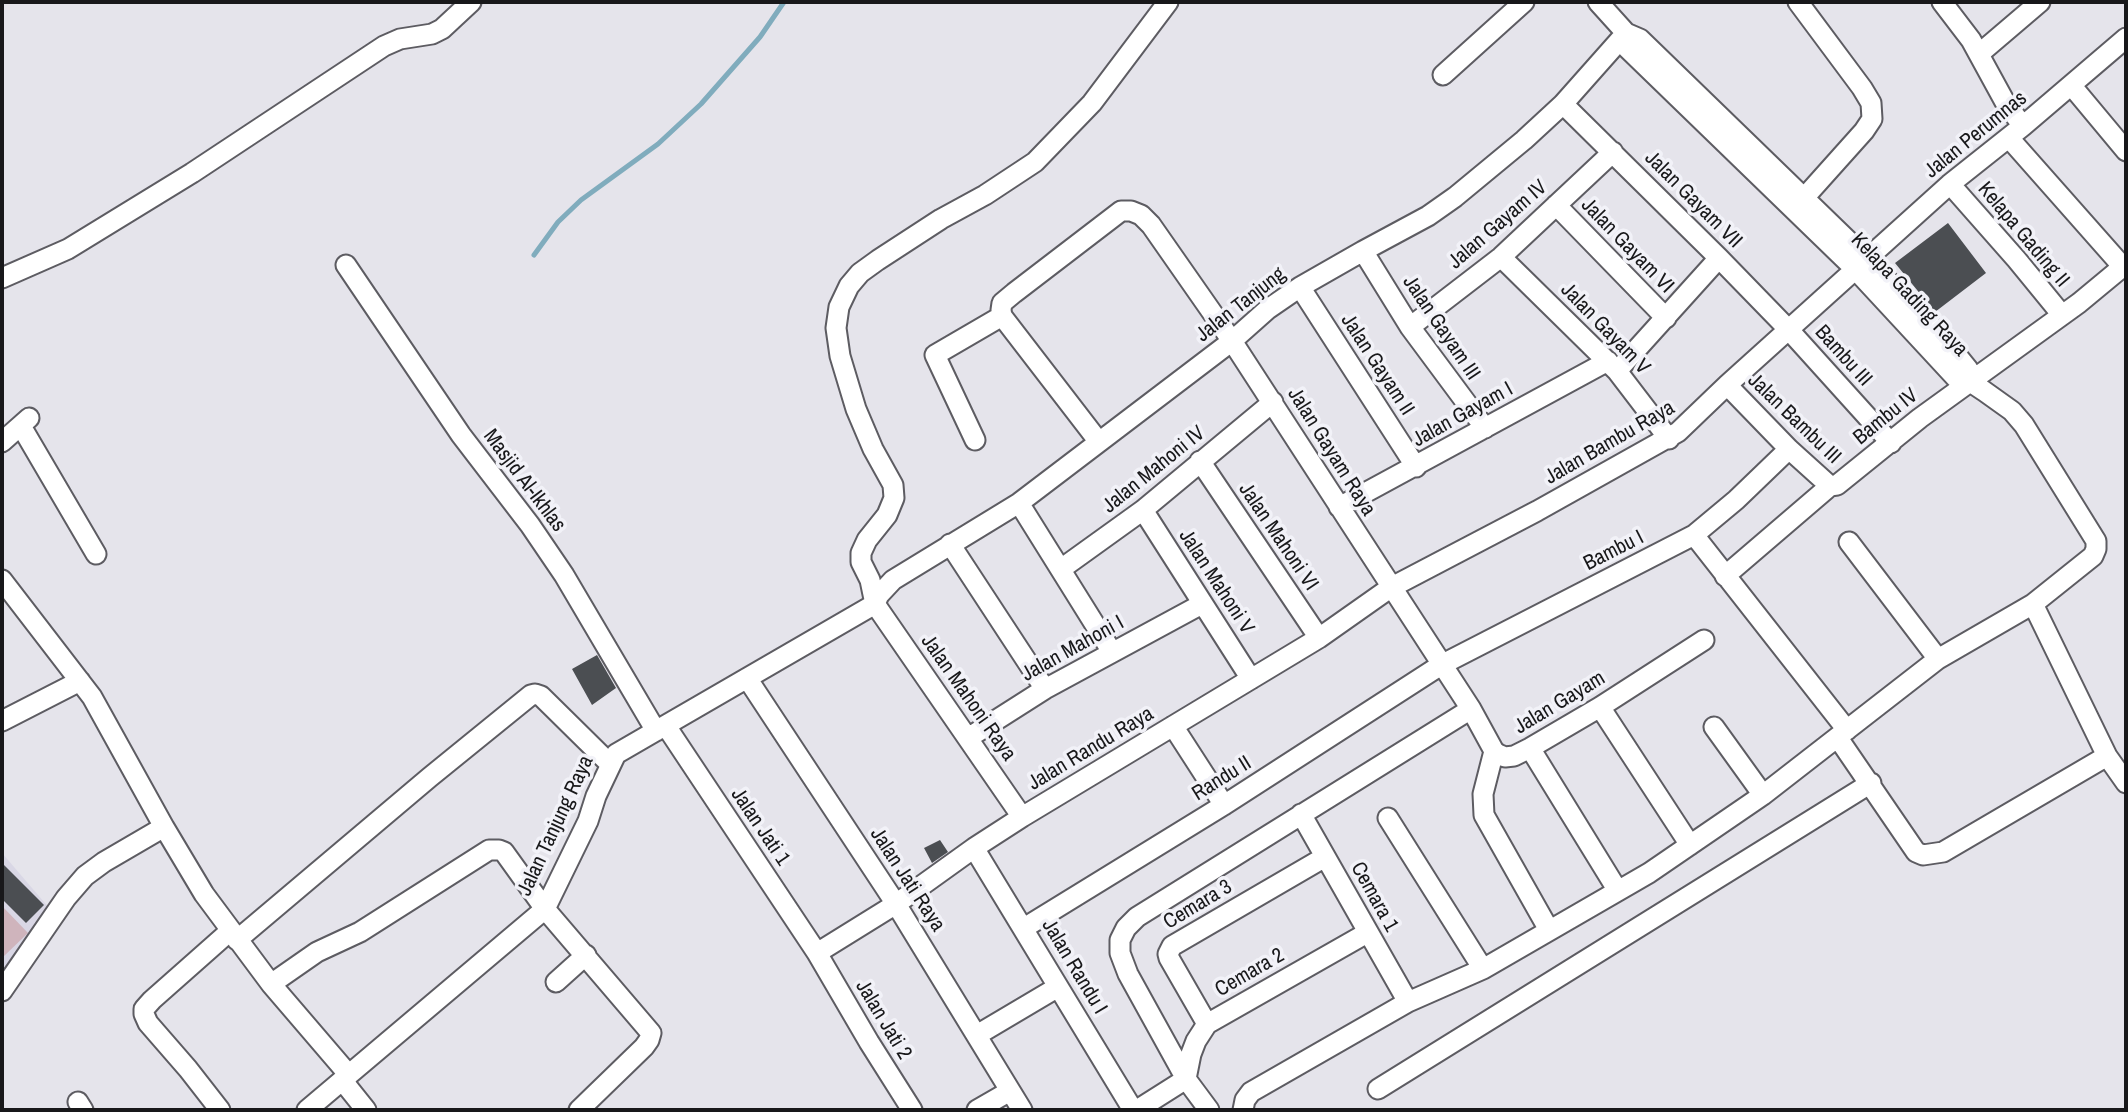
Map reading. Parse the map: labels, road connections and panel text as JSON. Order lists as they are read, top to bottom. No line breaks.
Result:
{"streets":{"street":["Jalan Perumnas","Jalan Gayam VII","Jalan Gayam IV","Kelapa Gading II","Jalan Gayam VI","Kelapa Gading Raya","Jalan Tanjung","Jalan Gayam III","Jalan Gayam V","Bambu III","Jalan Gayam II","Jalan Gayam I","Bambu IV","Jalan Bambu III","Jalan Bambu Raya","Jalan Gayam Raya","Jalan Mahoni IV","Masjid Al-Ikhlas","Jalan Mahoni VI","Bambu I","Jalan Mahoni V","Jalan Mahoni I","Jalan Mahoni Raya","Jalan Gayam","Jalan Randu Raya","Randu II","Jalan Tanjung Raya","Jalan Jati 1","Jalan Jati Raya","Cemara 1","Cemara 3","Jalan Randu I","Cemara 2","Jalan Jati 2"]},"crossings":[["Jalan Perumnas","Kelapa Gading II"],["Jalan Perumnas","Kelapa Gading Raya"],["Jalan Perumnas","Jalan Bambu Raya"],["Jalan Gayam VII","Jalan Gayam IV"],["Jalan Gayam VII","Jalan Tanjung"],["Jalan Gayam VII","Bambu III"],["Jalan Gayam VII","Jalan Gayam I"],["Jalan Gayam VII","Jalan Bambu Raya"],["Jalan Gayam IV","Jalan Gayam VI"],["Jalan Gayam IV","Jalan Gayam III"],["Jalan Gayam IV","Jalan Gayam V"],["Kelapa Gading II","Bambu IV"],["Jalan Gayam VI","Jalan Gayam I"],["Kelapa Gading Raya","Jalan Tanjung"],["Kelapa Gading Raya","Bambu IV"],["Kelapa Gading Raya","Jalan Bambu Raya"],["Kelapa Gading Raya","Cemara 1"],["Jalan Tanjung","Jalan Gayam III"],["Jalan Tanjung","Jalan Gayam II"],["Jalan Tanjung","Jalan Gayam Raya"],["Jalan Tanjung","Jalan Mahoni Raya"],["Jalan Tanjung","Jalan Tanjung Raya"],["Jalan Gayam III","Jalan Gayam I"],["Jalan Gayam V","Jalan Gayam I"],["Jalan Gayam V","Jalan Bambu Raya"],["Bambu III","Bambu IV"],["Bambu III","Jalan Bambu Raya"],["Jalan Gayam II","Jalan Gayam I"],["Jalan Gayam I","Jalan Gayam Raya"],["Bambu IV","Jalan Bambu III"],["Jalan Bambu III","Jalan Bambu Raya"],["Jalan Bambu III","Bambu I"],["Jalan Bambu Raya","Jalan Gayam Raya"],["Jalan Bambu Raya","Jalan Gayam"],["Jalan Bambu Raya","Jalan Randu Raya"],["Jalan Gayam Raya","Jalan Mahoni IV"],["Jalan Gayam Raya","Jalan Gayam"],["Jalan Gayam Raya","Jalan Randu Raya"],["Jalan Mahoni IV","Jalan Mahoni VI"],["Jalan Mahoni IV","Jalan Mahoni V"],["Masjid Al-Ikhlas","Jalan Tanjung Raya"],["Masjid Al-Ikhlas","Jalan Jati 1"],["Jalan Mahoni VI","Jalan Randu Raya"],["Bambu I","Jalan Gayam"],["Bambu I","Randu II"],["Jalan Mahoni V","Jalan Mahoni I"],["Jalan Mahoni V","Jalan Randu Raya"],["Jalan Mahoni I","Jalan Mahoni Raya"],["Jalan Mahoni Raya","Jalan Randu Raya"],["Jalan Mahoni Raya","Jalan Tanjung Raya"],["Jalan Gayam","Jalan Randu Raya"],["Jalan Gayam","Randu II"],["Jalan Randu Raya","Jalan Jati 1"],["Jalan Randu Raya","Jalan Jati Raya"],["Jalan Randu Raya","Jalan Randu I"],["Jalan Randu Raya","Jalan Jati 2"],["Randu II","Jalan Randu I"],["Jalan Tanjung Raya","Jalan Jati 1"],["Jalan Tanjung Raya","Jalan Jati Raya"],["Jalan Jati 1","Jalan Jati 2"],["Cemara 1","Cemara 3"],["Cemara 1","Cemara 2"],["Cemara 3","Cemara 2"]]}
